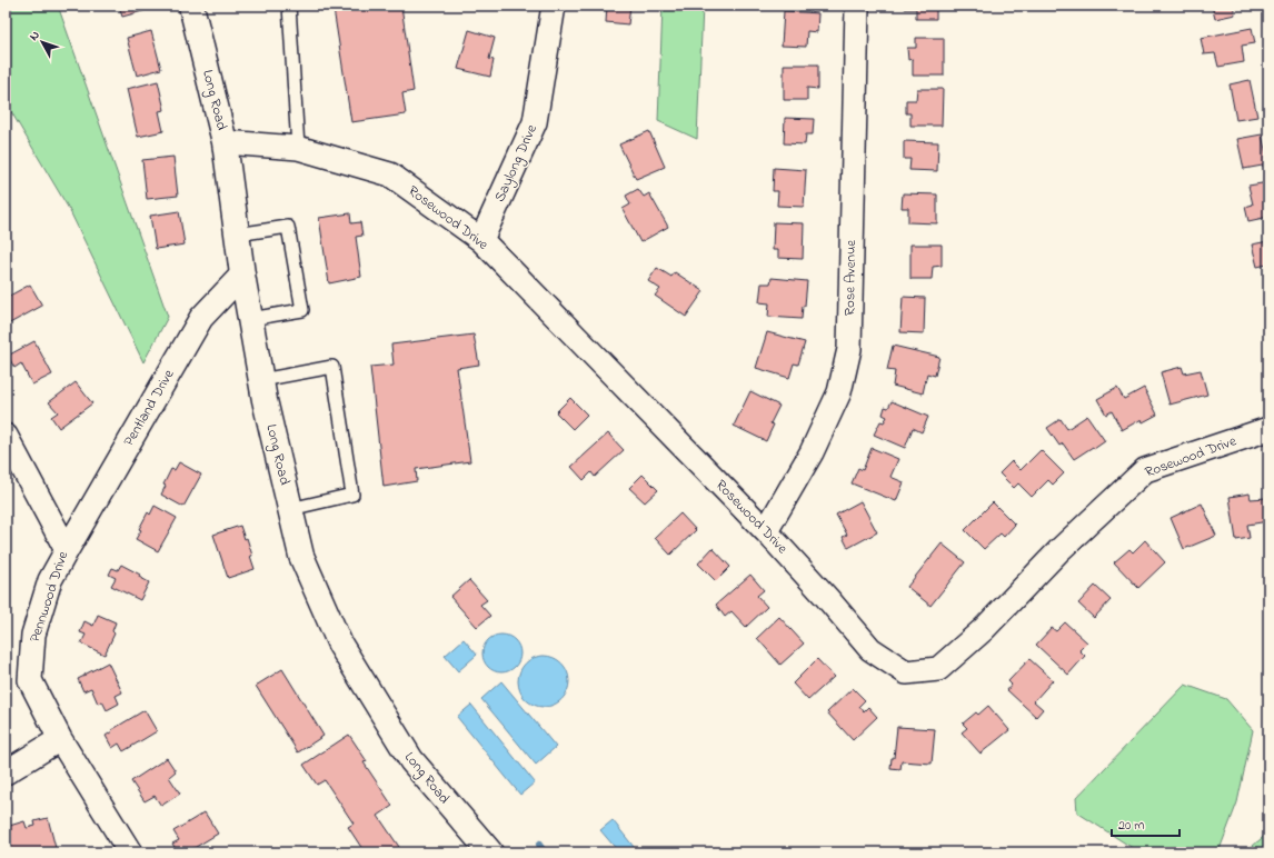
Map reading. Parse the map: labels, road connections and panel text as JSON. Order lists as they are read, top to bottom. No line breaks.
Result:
{"streets":{"street":["Long Road","Saylong Drive","Rosewood Drive","Rose Avenue","Pentland Drive","Pennwood Drive"]},"crossings":[["Long Road","Rosewood Drive"],["Long Road","Pentland Drive"],["Saylong Drive","Rosewood Drive"],["Rosewood Drive","Rose Avenue"],["Pentland Drive","Pennwood Drive"]],"scale_bar":"20 m","north":"top left"}
